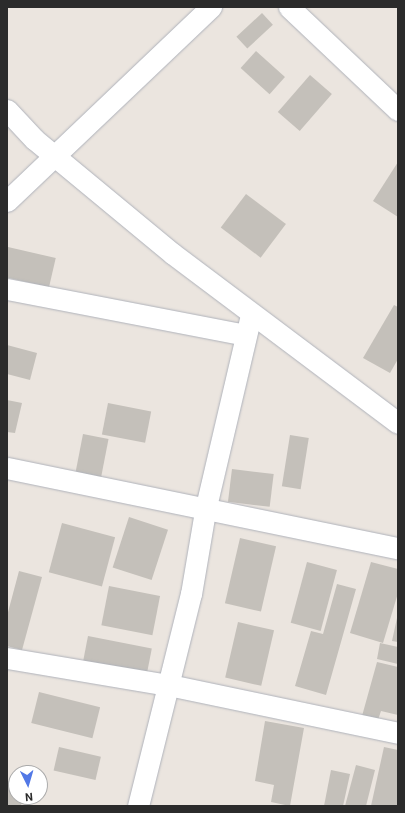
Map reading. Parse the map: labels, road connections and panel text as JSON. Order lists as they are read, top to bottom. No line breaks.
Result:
{"north":"bottom"}
